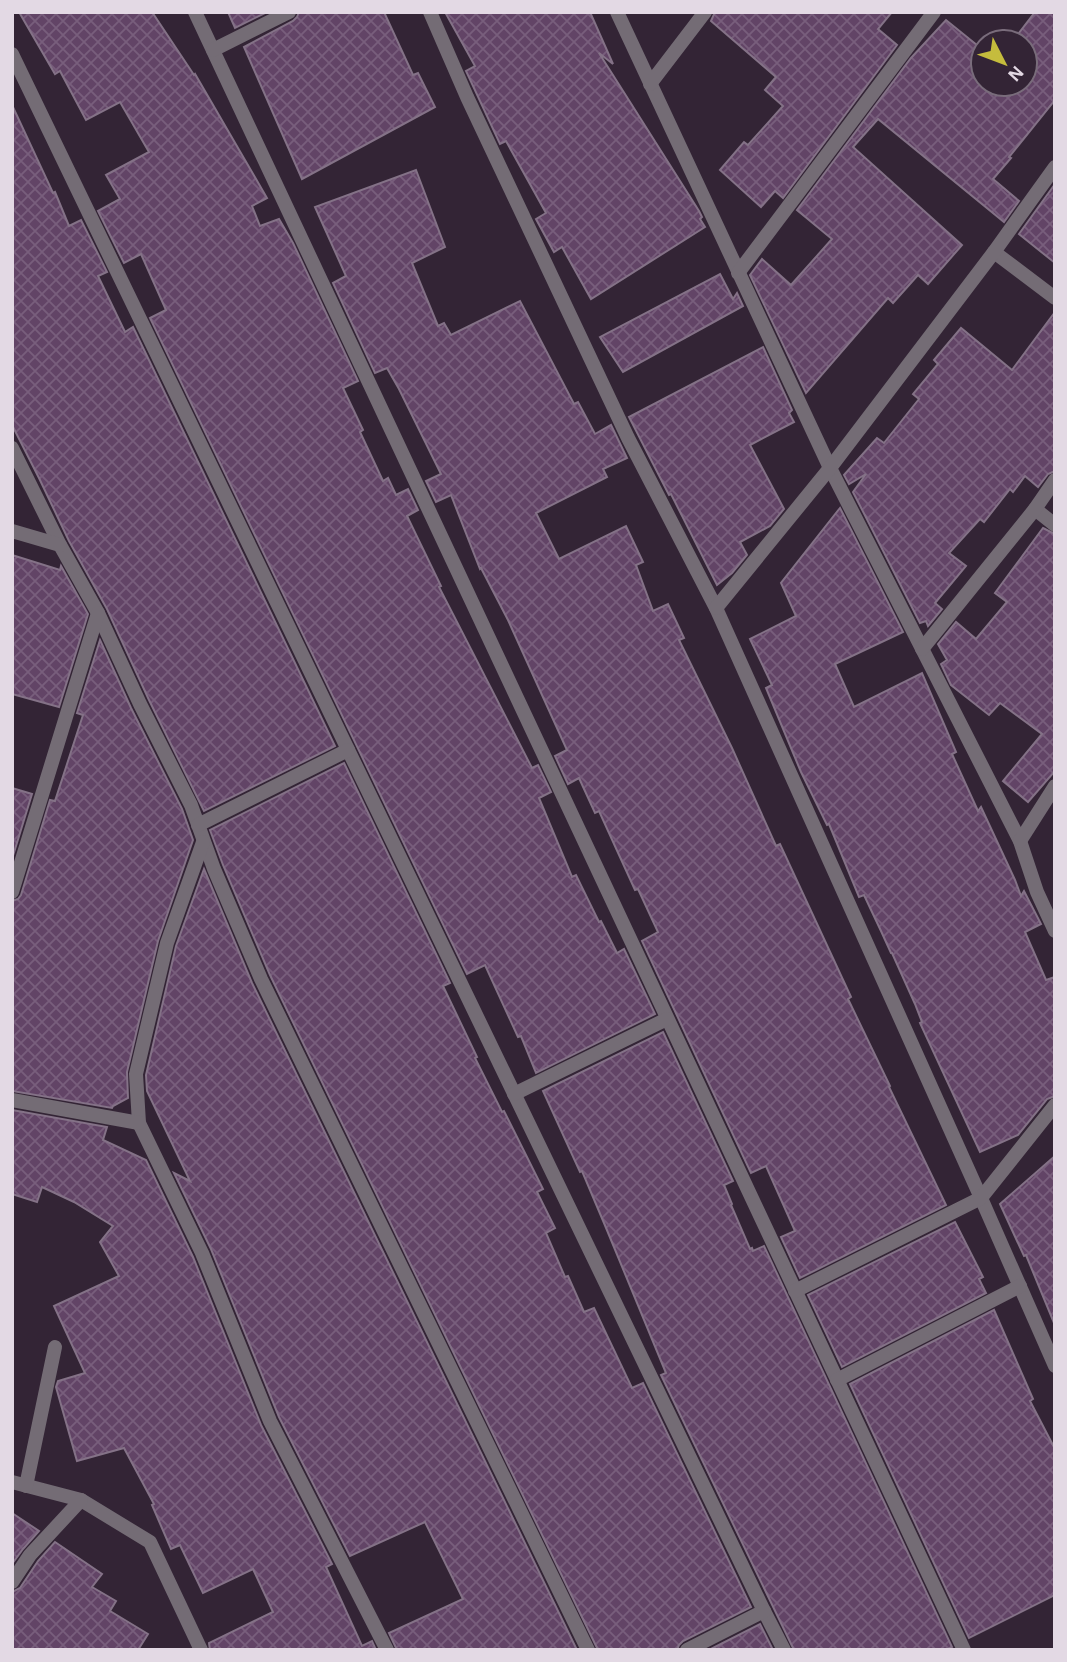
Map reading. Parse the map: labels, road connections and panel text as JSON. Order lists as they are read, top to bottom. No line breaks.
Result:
{"north":"bottom right"}
